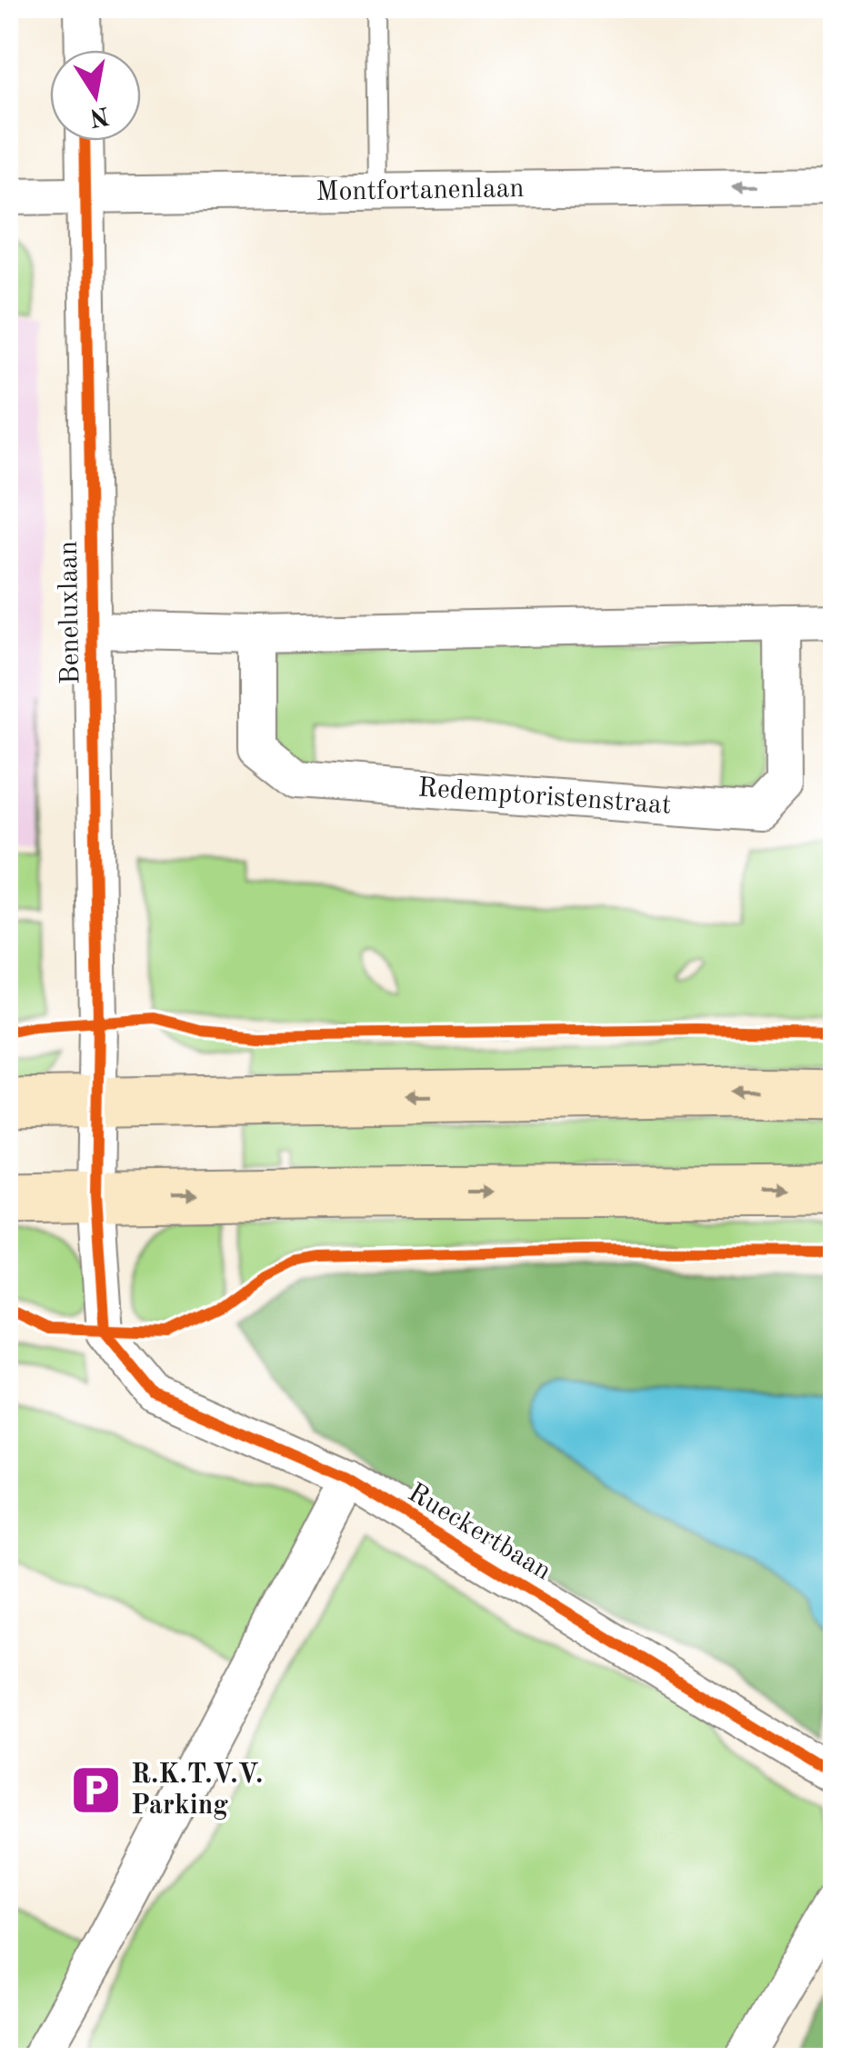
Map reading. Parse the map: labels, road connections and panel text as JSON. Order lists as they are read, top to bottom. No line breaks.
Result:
{"streets":{"street":["Montfortanenlaan","Beneluxlaan","Redemptoristenstraat","Rueckertbaan"]},"crossings":[["Montfortanenlaan","Beneluxlaan"],["Beneluxlaan","Rueckertbaan"]],"one_way":["Montfortanenlaan"],"places":{"parking":["R.K.T.V.V. Parking"]},"north":"bottom"}
